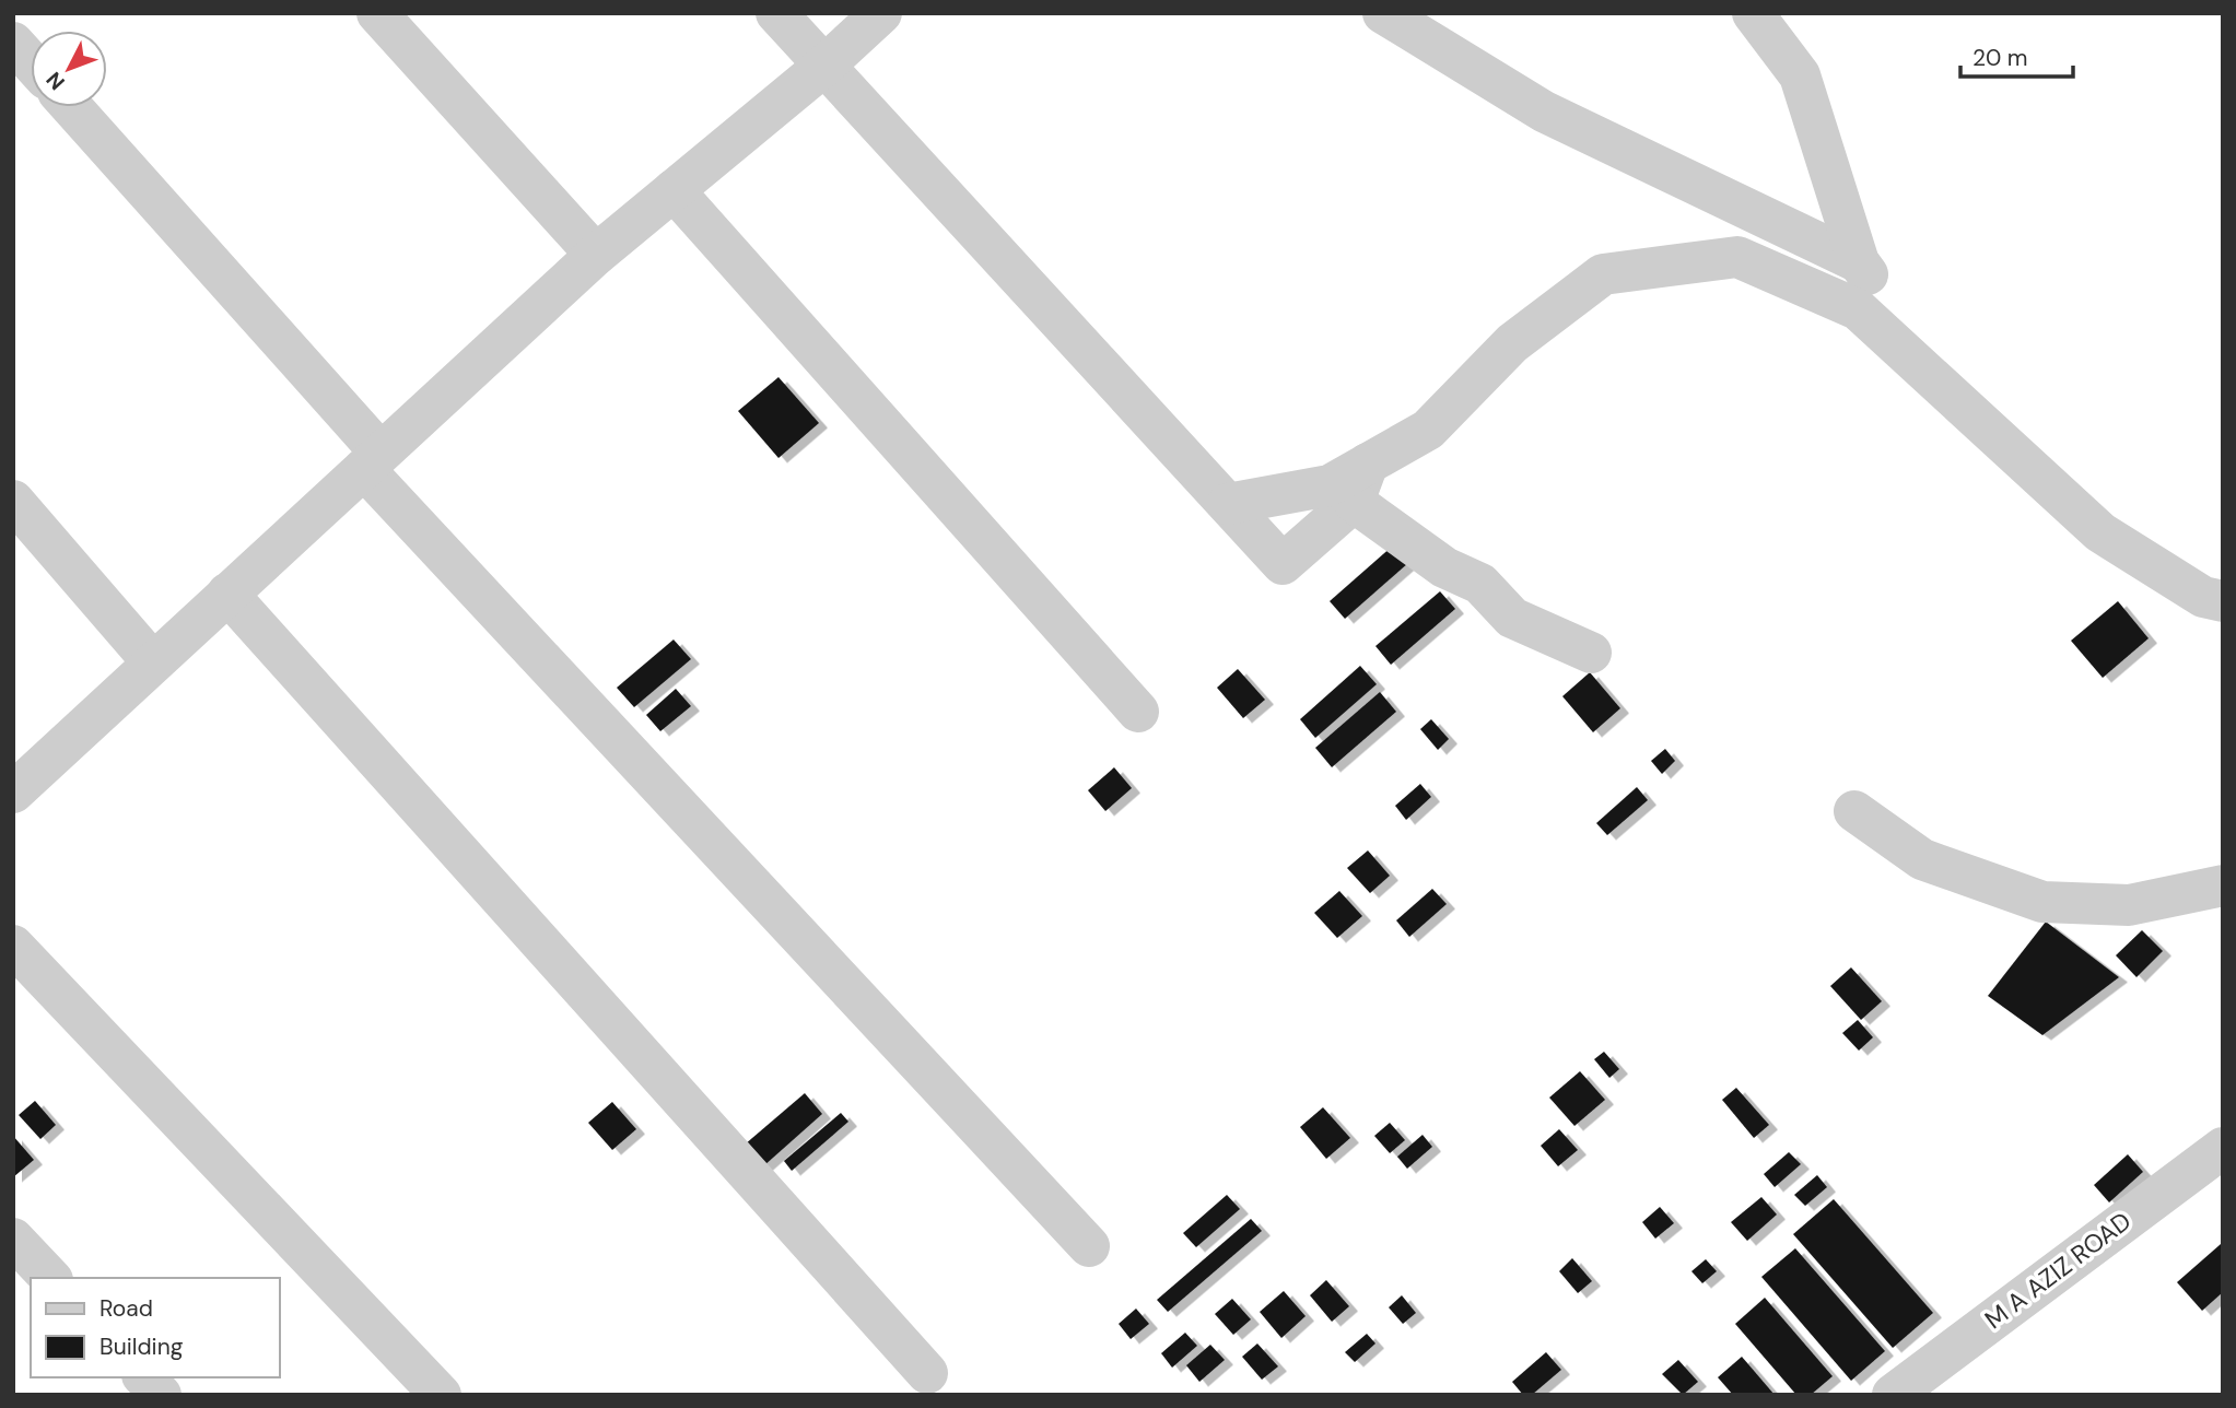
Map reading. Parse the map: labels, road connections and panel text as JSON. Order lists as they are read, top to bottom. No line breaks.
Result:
{"streets":{"street":["M A AZIZ ROAD"]},"legend":["Road","Building"],"scale_bar":"20 m","north":"bottom left"}
